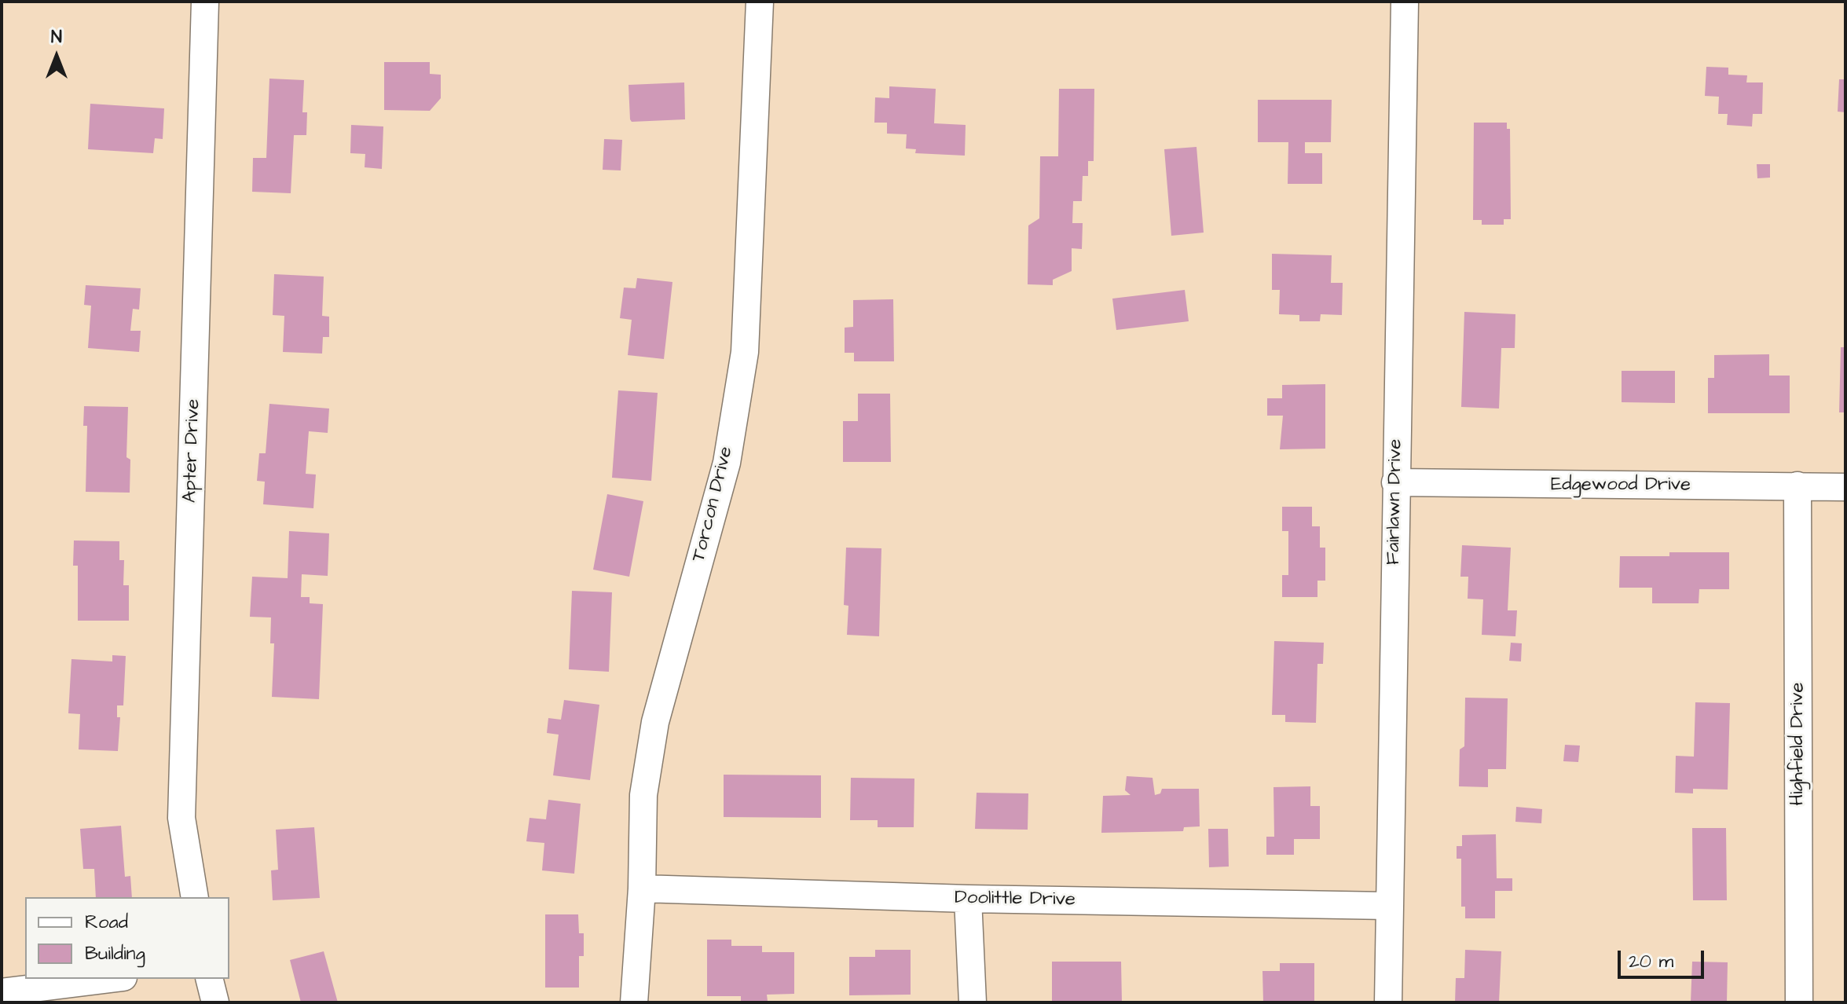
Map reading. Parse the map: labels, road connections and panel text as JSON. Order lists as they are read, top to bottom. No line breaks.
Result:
{"streets":{"street":["Apter Drive","Edgewood Drive","Fairlawn Drive","Torcon Drive","Highfield Drive","Doolittle Drive"]},"crossings":[["Edgewood Drive","Fairlawn Drive"],["Edgewood Drive","Highfield Drive"],["Fairlawn Drive","Doolittle Drive"],["Torcon Drive","Doolittle Drive"]],"legend":["Road","Building"],"scale_bar":"20 m","north":"top"}
